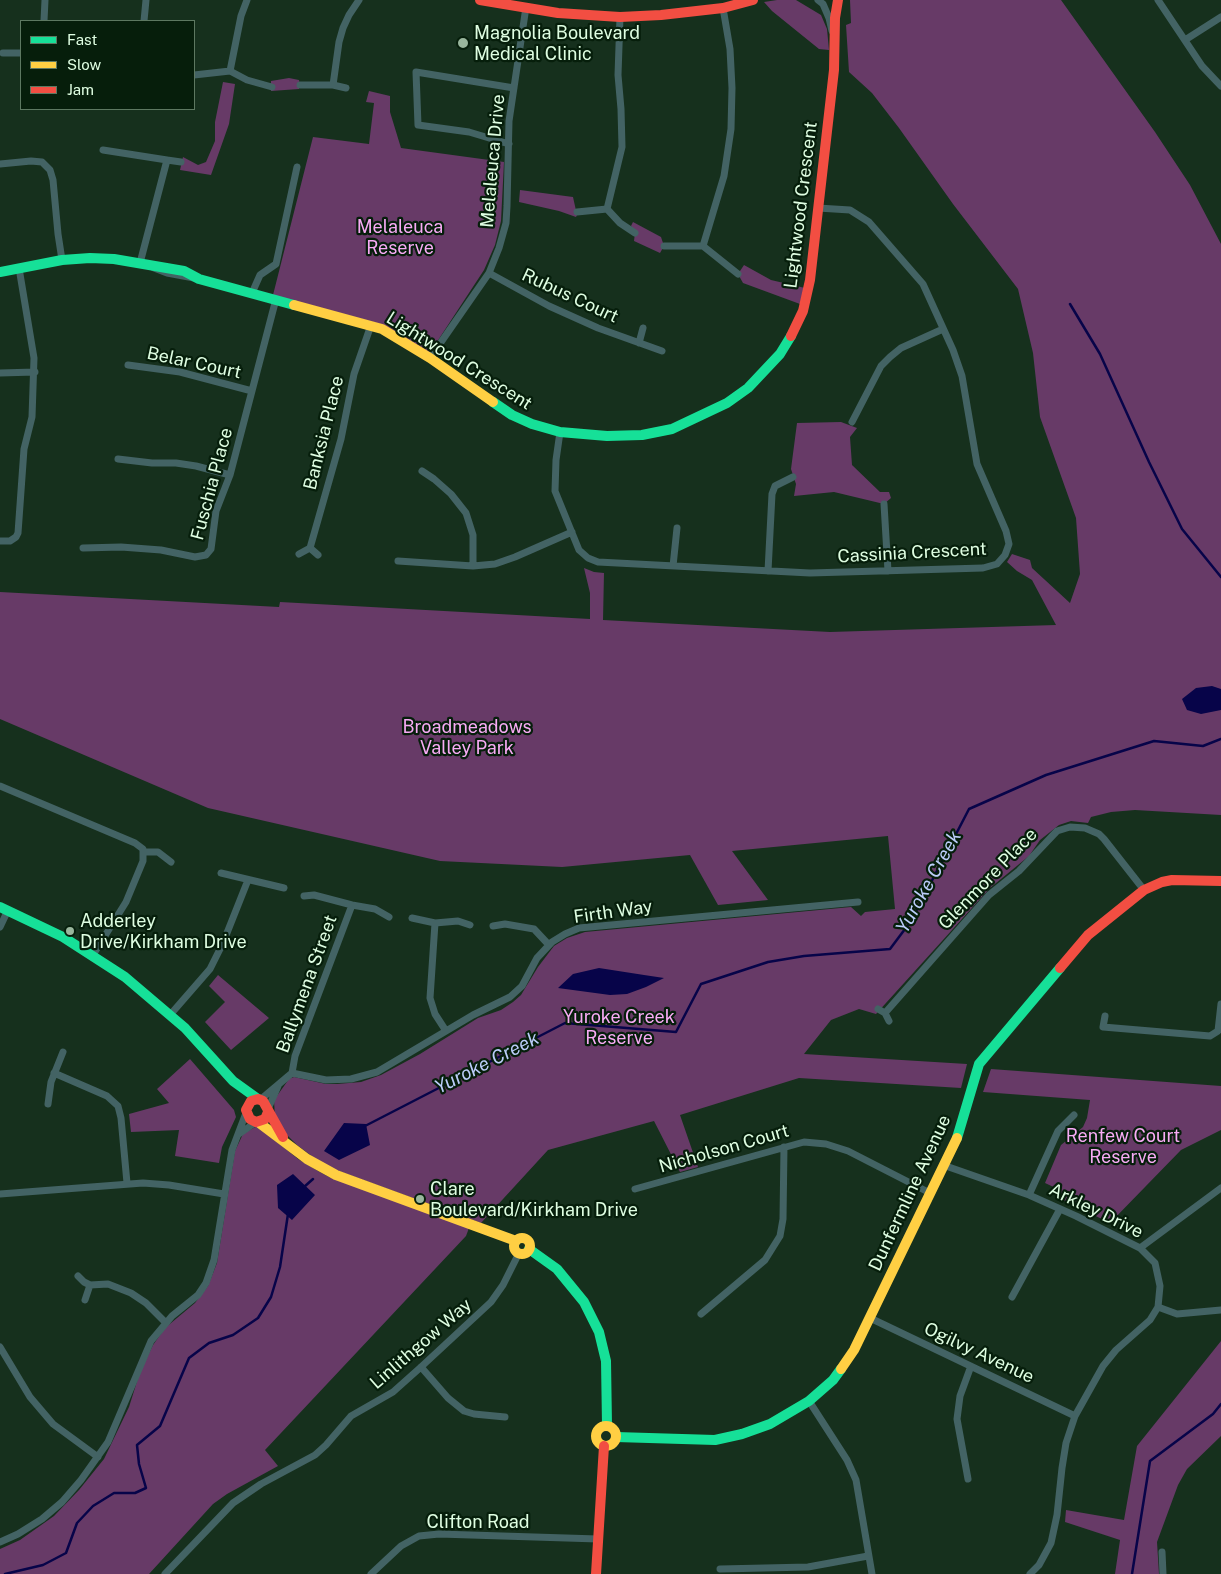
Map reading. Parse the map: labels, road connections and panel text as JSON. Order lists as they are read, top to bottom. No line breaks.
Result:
{"streets":{"street":["Melaleuca Drive","Lightwood Crescent","Rubus Court","Belar Court","Banksia Place","Fuschia Place","Cassinia Crescent","Glenmore Place","Firth Way","Ballymena Street","Nicholson Court","Dunfermline Avenue","Arkley Drive","Linlithgow Way","Ogilvy Avenue","Clifton Road"]},"crossings":[["Melaleuca Drive","Lightwood Crescent"],["Melaleuca Drive","Rubus Court"],["Lightwood Crescent","Banksia Place"],["Lightwood Crescent","Fuschia Place"],["Lightwood Crescent","Cassinia Crescent"],["Belar Court","Fuschia Place"],["Glenmore Place","Dunfermline Avenue"],["Firth Way","Ballymena Street"],["Nicholson Court","Dunfermline Avenue"],["Dunfermline Avenue","Arkley Drive"],["Dunfermline Avenue","Ogilvy Avenue"]],"water":["Yuroke Creek"],"parks":["Melaleuca Reserve","Broadmeadows Valley Park","Yuroke Creek Reserve","Renfew Court Reserve"],"places":["Magnolia Boulevard Medical Clinic","Adderley Drive/Kirkham Drive","Clare Boulevard/Kirkham Drive"],"legend":["Fast","Slow","Jam"]}
